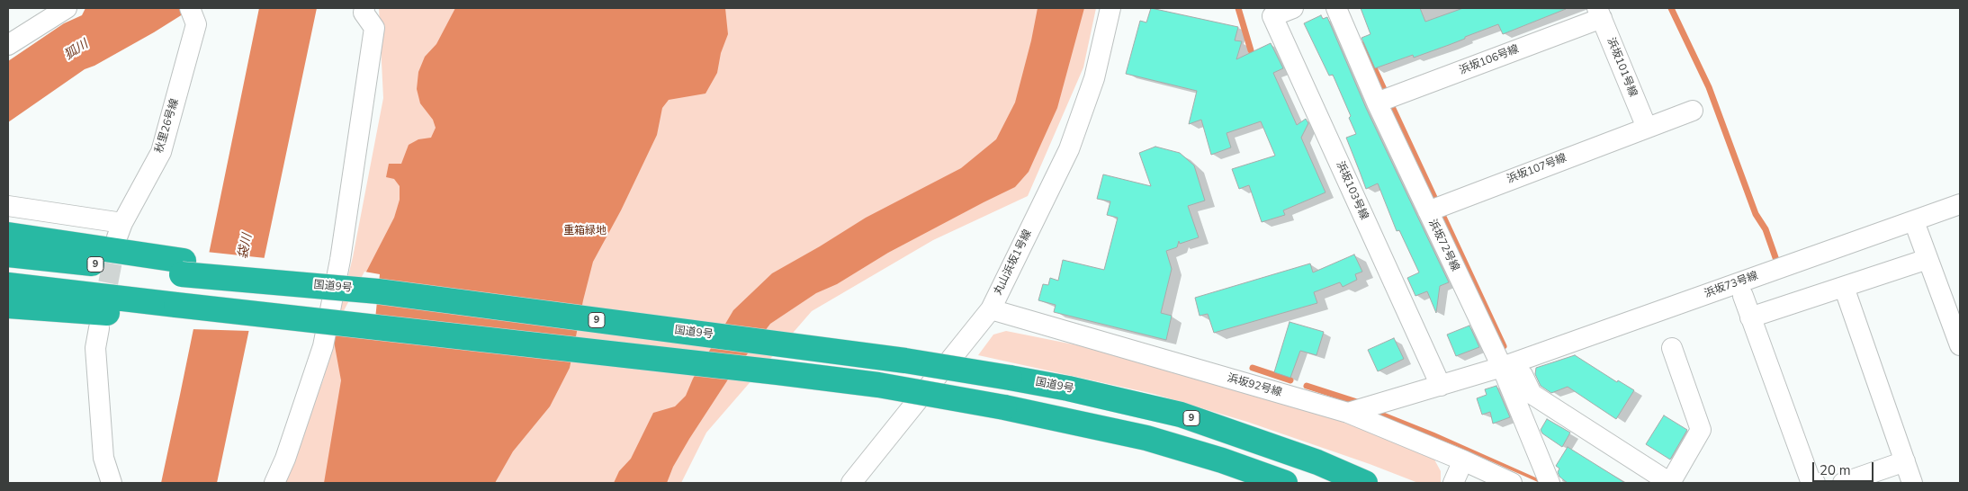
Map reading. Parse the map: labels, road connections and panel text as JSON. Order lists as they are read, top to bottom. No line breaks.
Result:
{"streets":{"highway":["9","国道9号"],"street":["浜坂106号線","浜坂101号線","秋里26号線","浜坂107号線","浜坂103号線","浜坂72号線","丸山浜坂1号線","浜坂73号線","浜坂92号線"]},"crossings":[["浜坂106号線","浜坂101号線"],["浜坂106号線","浜坂72号線"],["浜坂101号線","浜坂107号線"],["浜坂107号線","浜坂72号線"],["浜坂103号線","浜坂73号線"],["浜坂72号線","浜坂73号線"],["丸山浜坂1号線","浜坂92号線"],["浜坂73号線","浜坂92号線"]],"water":["狐川","袋川"],"parks":["重箱緑地"],"scale_bar":"20 m"}
